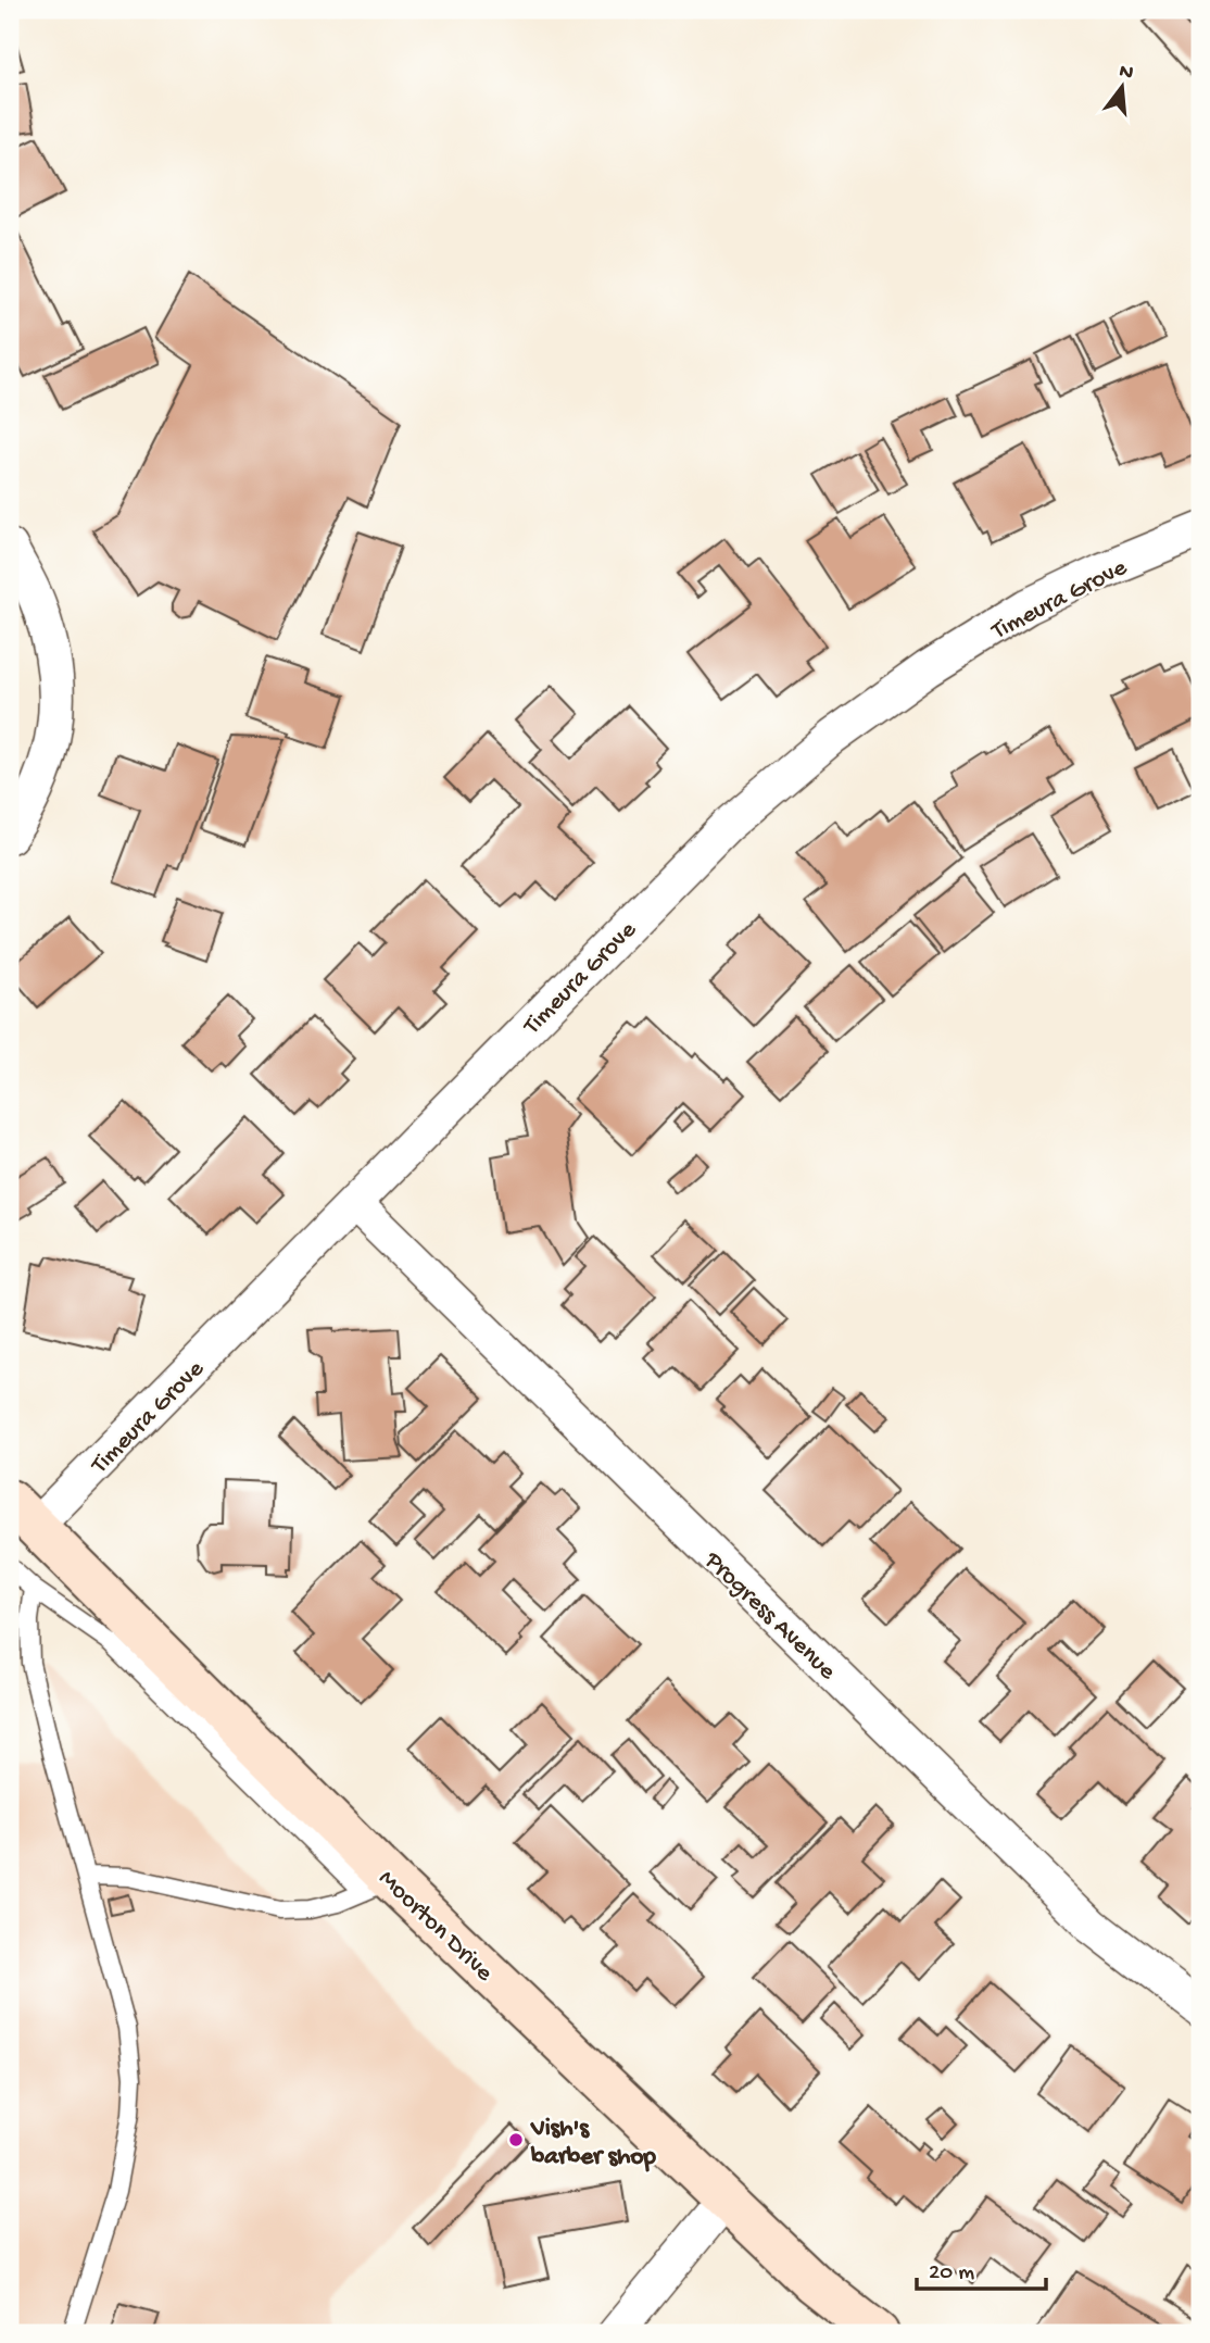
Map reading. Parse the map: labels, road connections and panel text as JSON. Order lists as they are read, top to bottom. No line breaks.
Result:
{"streets":{"street":["Timeura Grove","Progress Avenue","Moorton Drive"]},"crossings":[["Timeura Grove","Progress Avenue"],["Timeura Grove","Moorton Drive"]],"places":["Vish's barber shop"],"scale_bar":"20 m","north":"top"}
